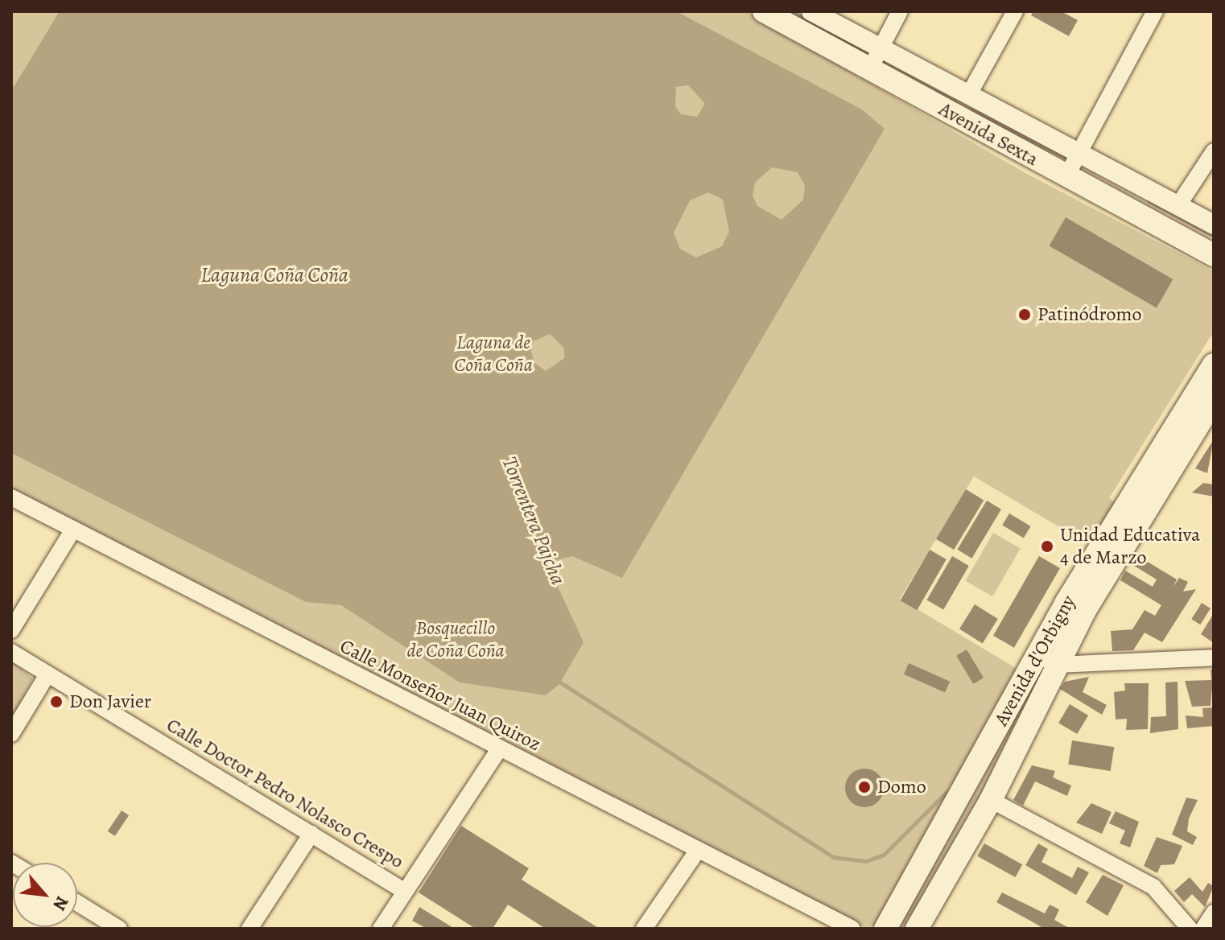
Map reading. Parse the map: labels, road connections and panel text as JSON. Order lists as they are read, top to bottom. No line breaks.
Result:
{"streets":{"main road":["Avenida Sexta","Avenida d'Orbigny"],"street":["Calle Monseñor Juan Quiroz","Calle Doctor Pedro Nolasco Crespo"]},"water":["Laguna Coña Coña","Torrentera Pajcha"],"parks":["Laguna de Coña Coña","Bosquecillo de Coña Coña"],"places":["Patinódromo","Unidad Educativa 4 de Marzo","Don Javier","Domo"],"north":"bottom right"}
